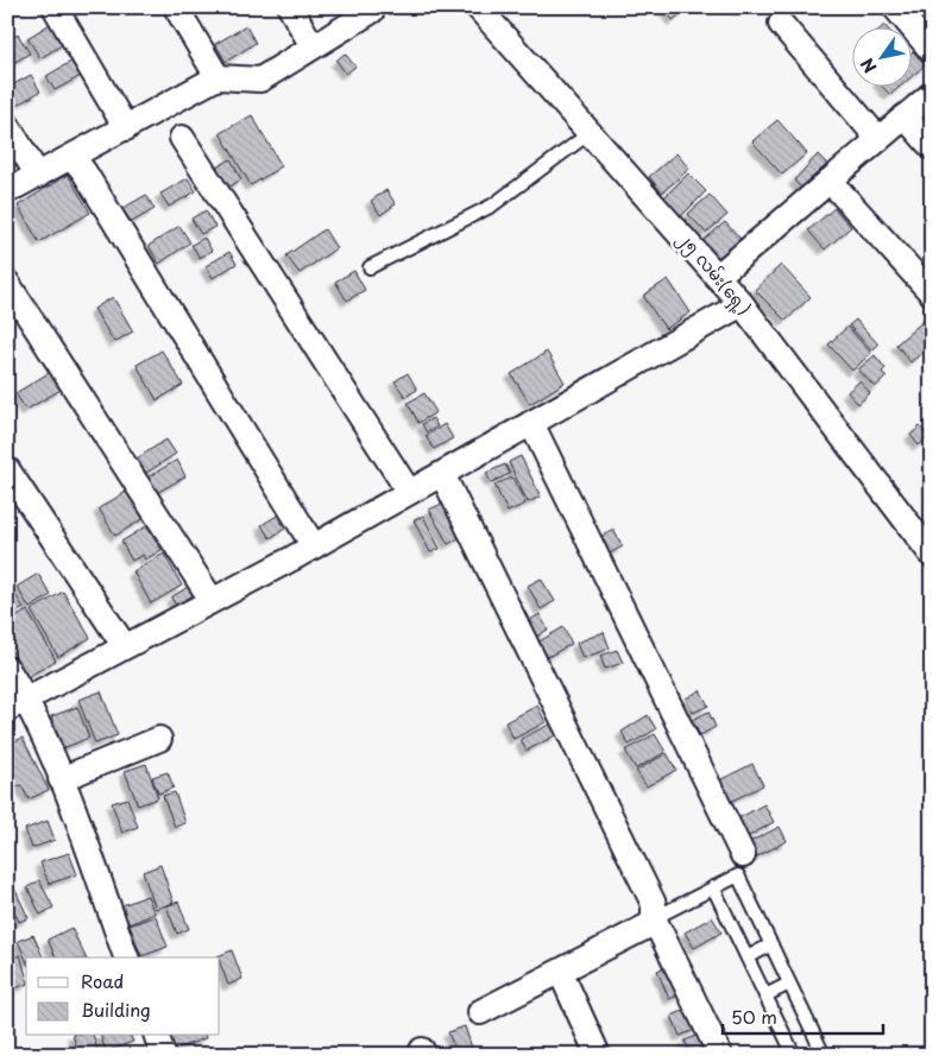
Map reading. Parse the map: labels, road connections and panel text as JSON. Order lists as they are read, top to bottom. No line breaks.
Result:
{"streets":{"street":["၂၅ လမ်း(ရှေ့)"]},"legend":["Road","Building"],"scale_bar":"50 m","north":"bottom left"}
